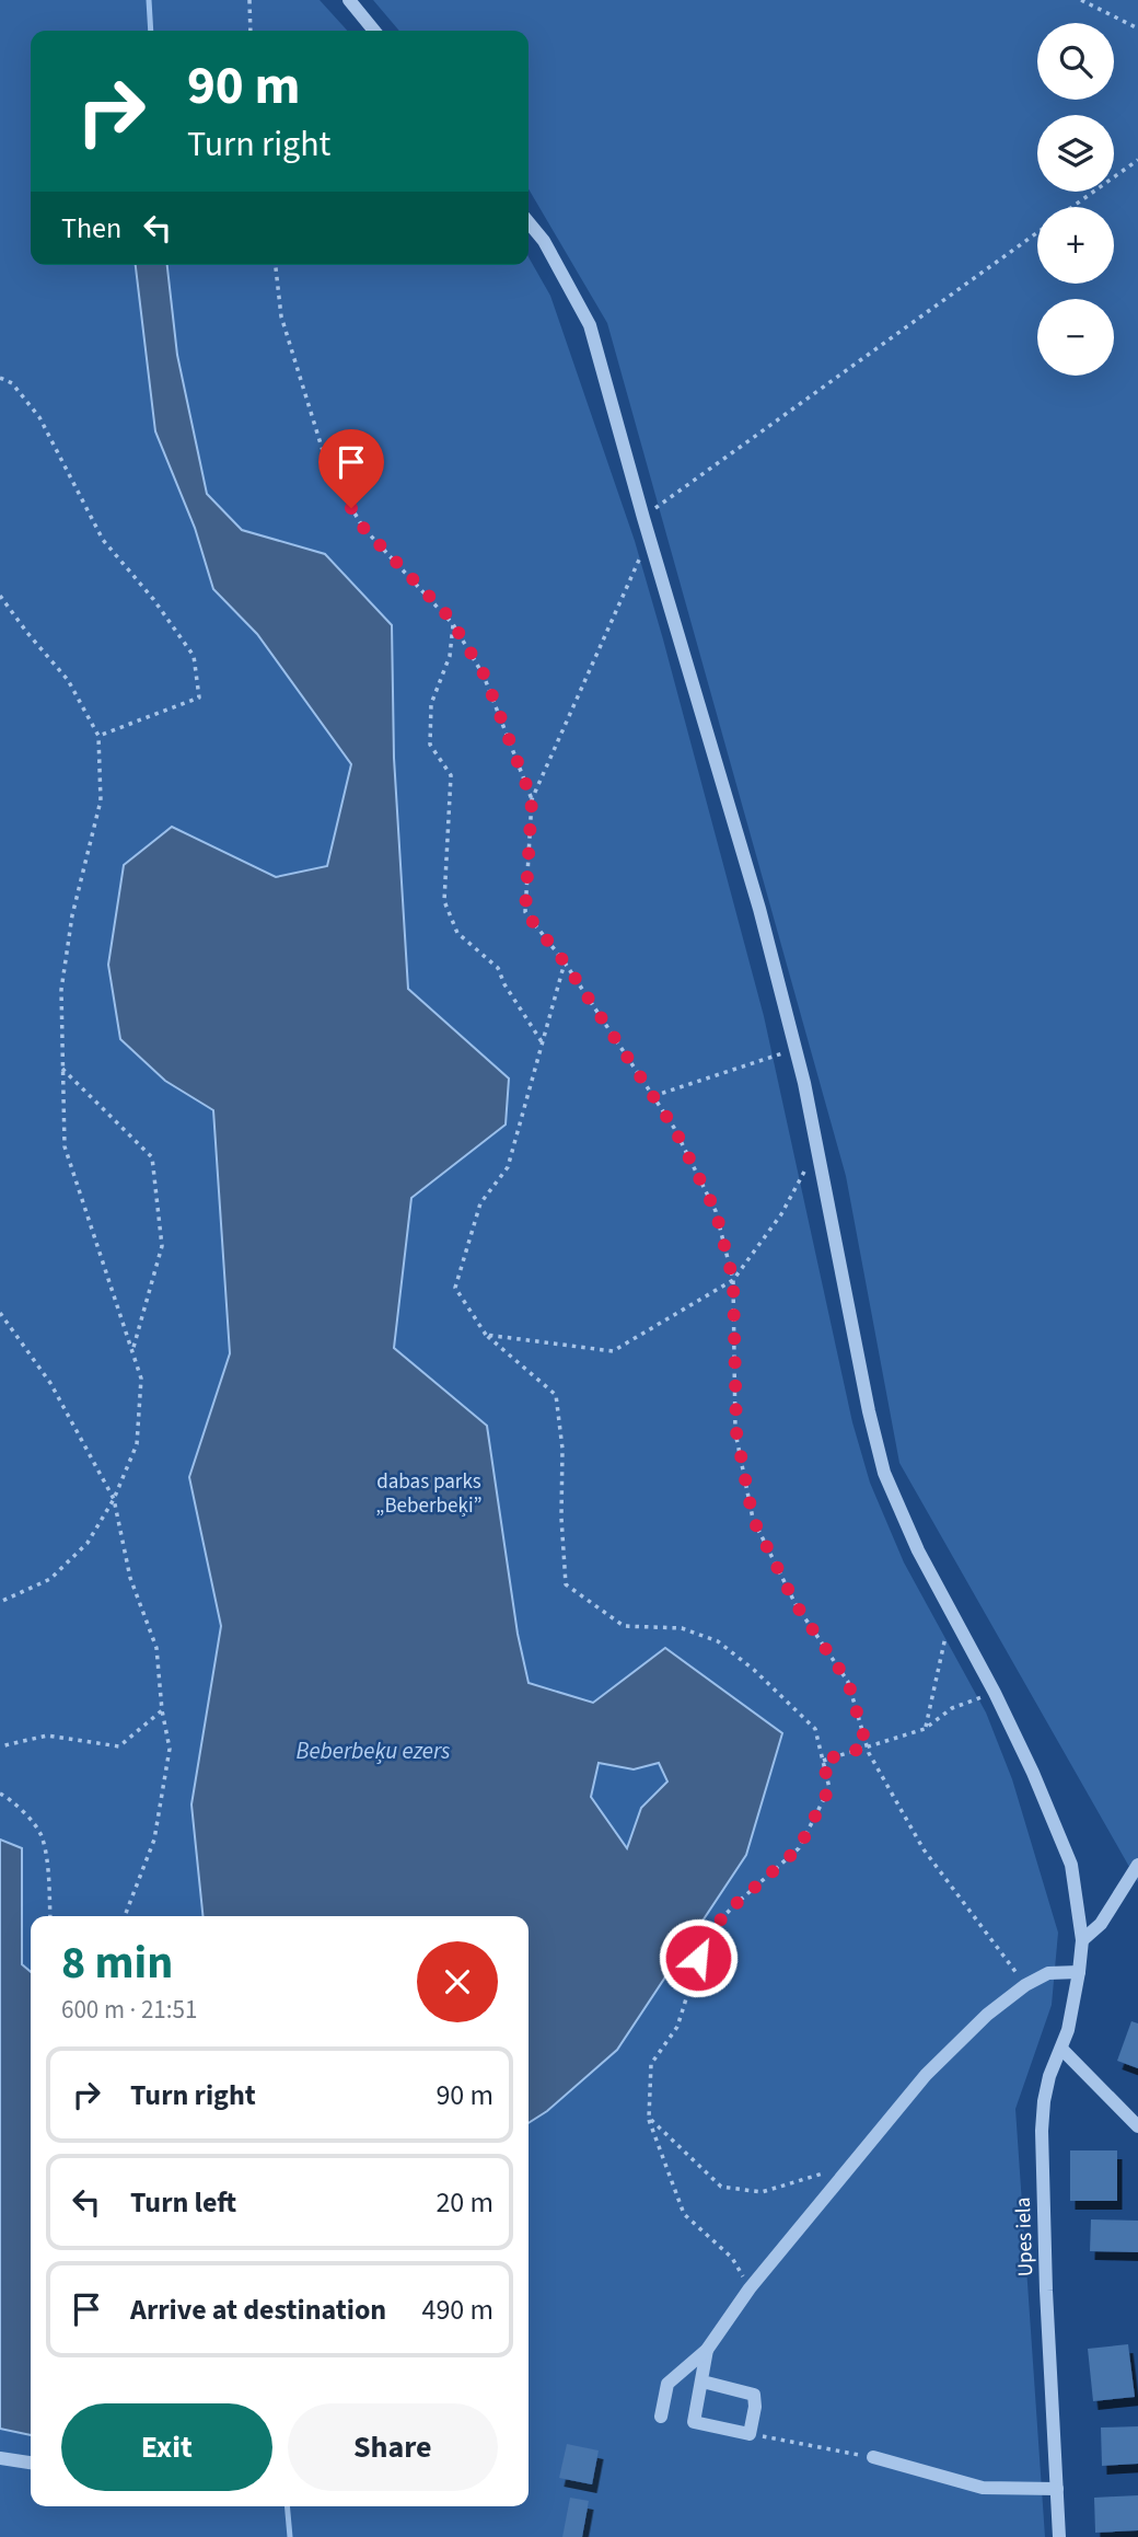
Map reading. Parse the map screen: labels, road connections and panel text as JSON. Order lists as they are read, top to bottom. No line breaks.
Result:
{"streets":{"street":["Upes iela"]},"water":["Beberbeķu ezers"],"parks":["dabas parks „Beberbeķi”"],"page":{"map_buttons":["+","−"],"turn":["90 m","Turn right"],"then":"Then","heading":["8 min","600 m · 21:51"],"list":[{"name":"Turn right","value":"90 m"},{"name":"Turn left","value":"20 m"},{"name":"Arrive at destination","value":"490 m"}],"buttons":["Exit","Share"]}}
